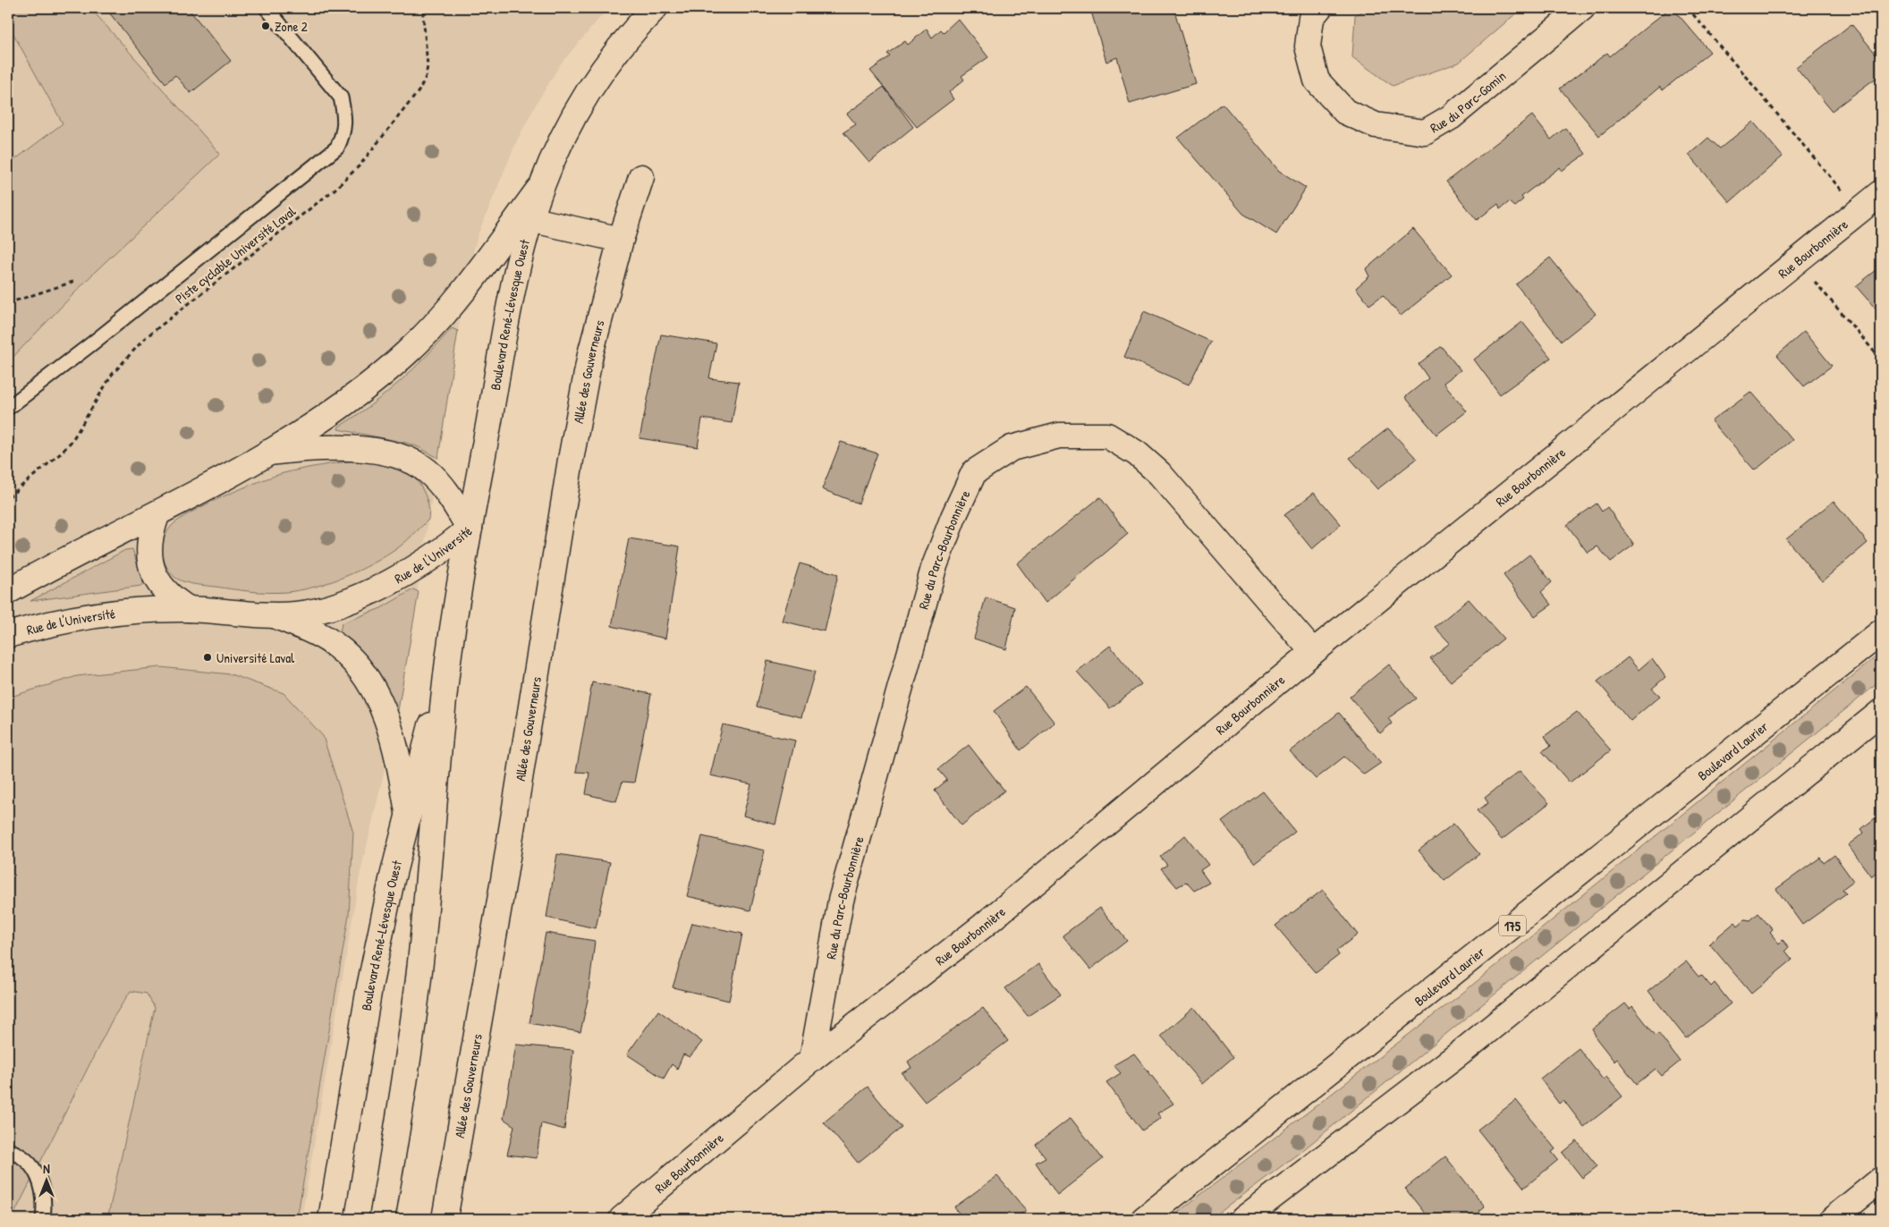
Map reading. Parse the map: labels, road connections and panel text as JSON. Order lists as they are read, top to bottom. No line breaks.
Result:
{"streets":{"street":["Rue du Parc-Gomin","Rue Bourbonnière","Boulevard René-Lévesque Ouest","Allée des Gouverneurs","Rue du Parc-Bourbonnière","Rue de l'Université","Boulevard Laurier","175"],"path":["Piste cyclable Université Laval"]},"crossings":[["Rue Bourbonnière","Rue du Parc-Bourbonnière"],["Boulevard René-Lévesque Ouest","Rue de l'Université"]],"places":["Zone 2","Université Laval"],"north":"top"}
